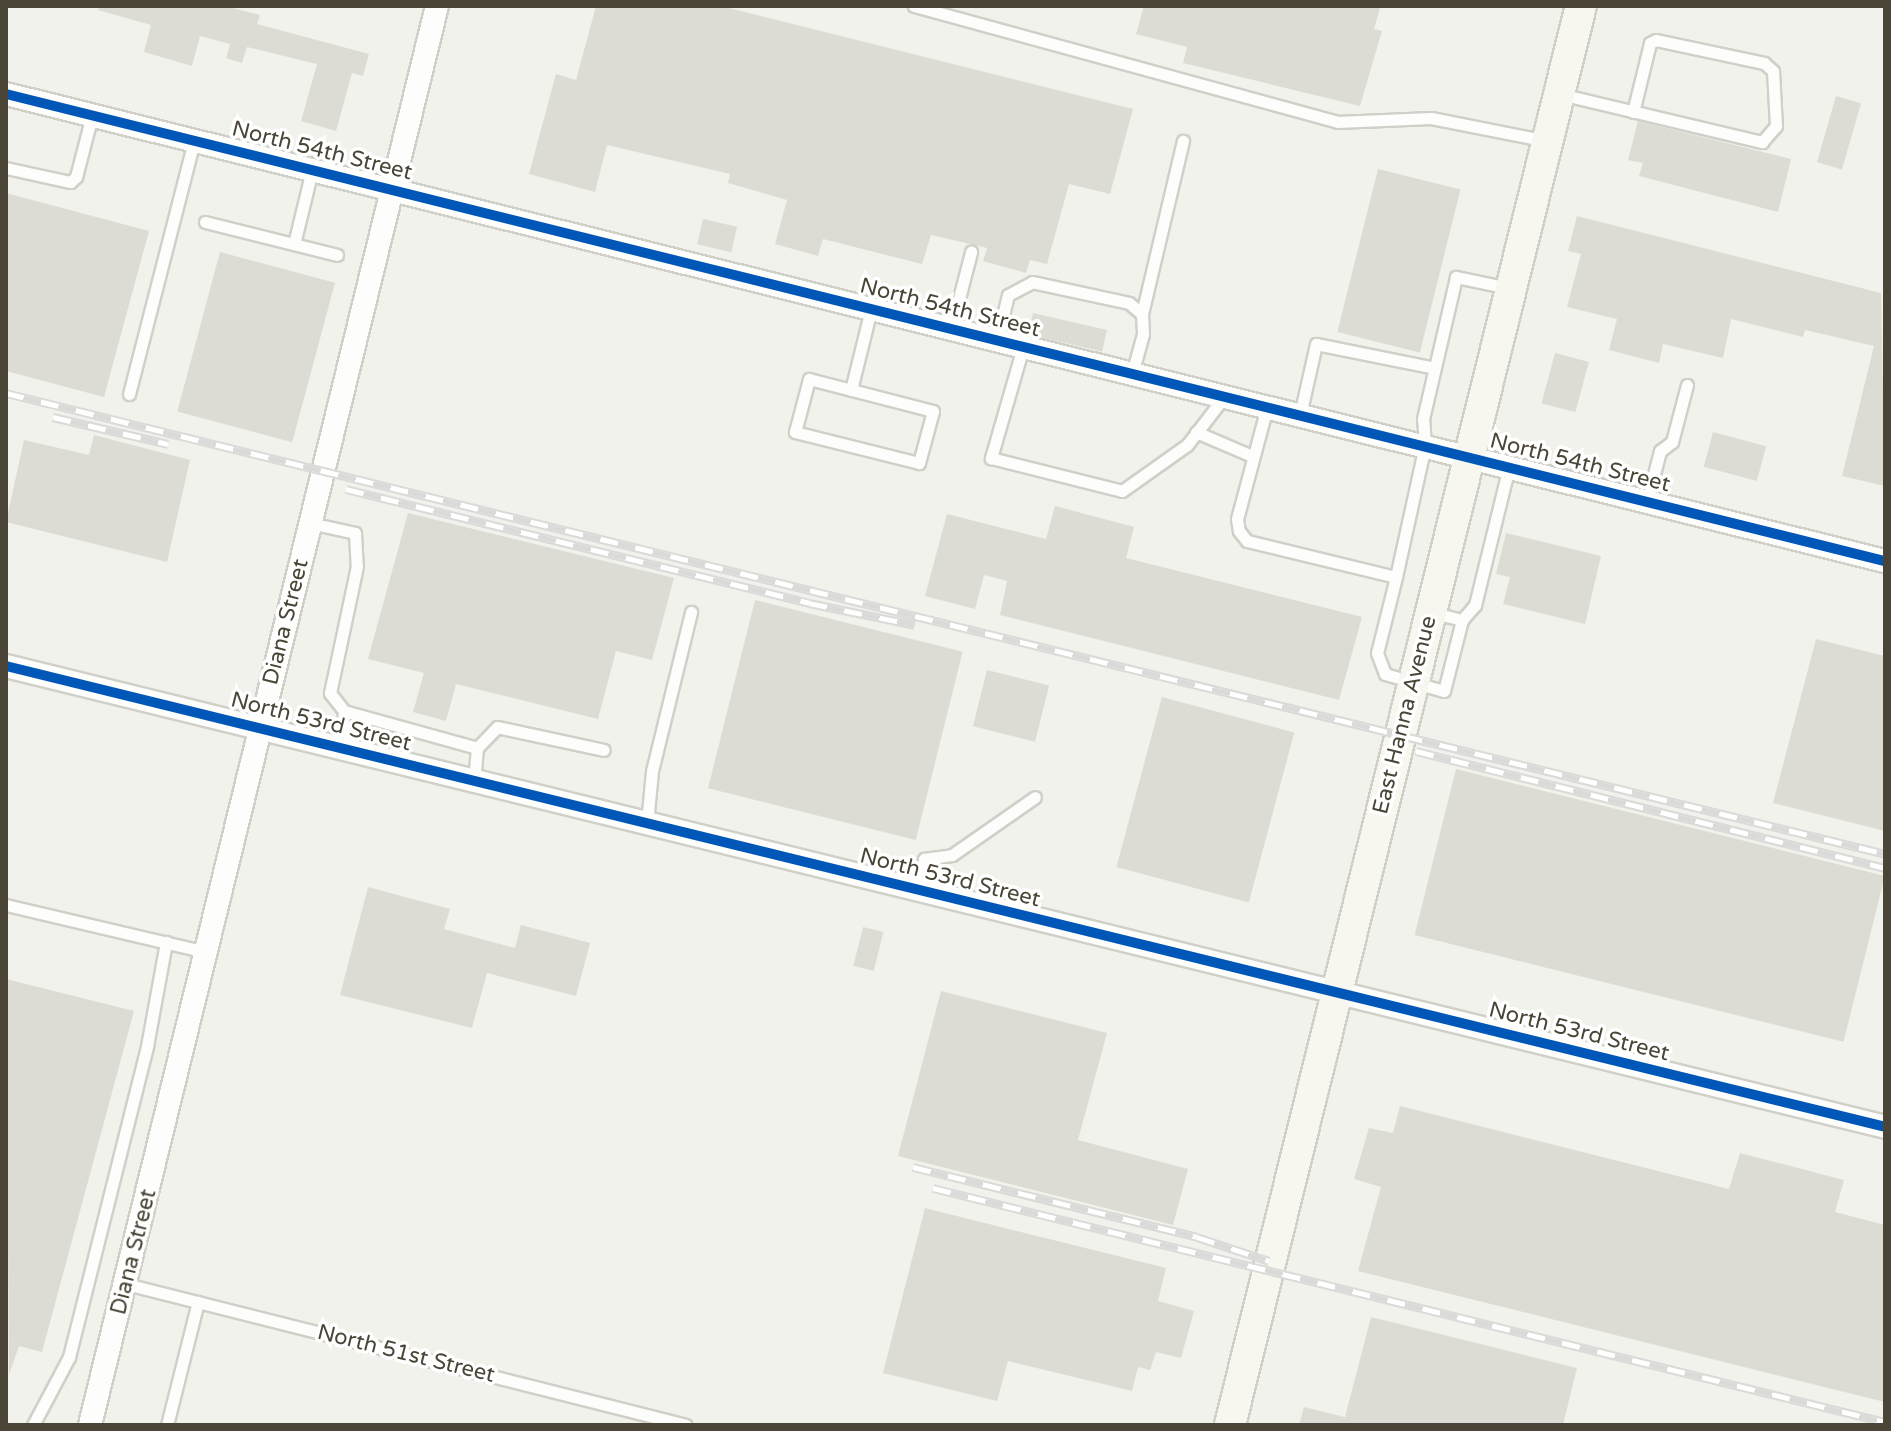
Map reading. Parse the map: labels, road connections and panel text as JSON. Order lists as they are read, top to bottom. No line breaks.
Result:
{"streets":{"street":["North 54th Street","Diana Street","East Hanna Avenue","North 53rd Street"],"lane":["North 51st Street"]},"crossings":[["North 54th Street","Diana Street"],["North 54th Street","East Hanna Avenue"],["Diana Street","North 53rd Street"],["Diana Street","North 51st Street"],["East Hanna Avenue","North 53rd Street"]]}
